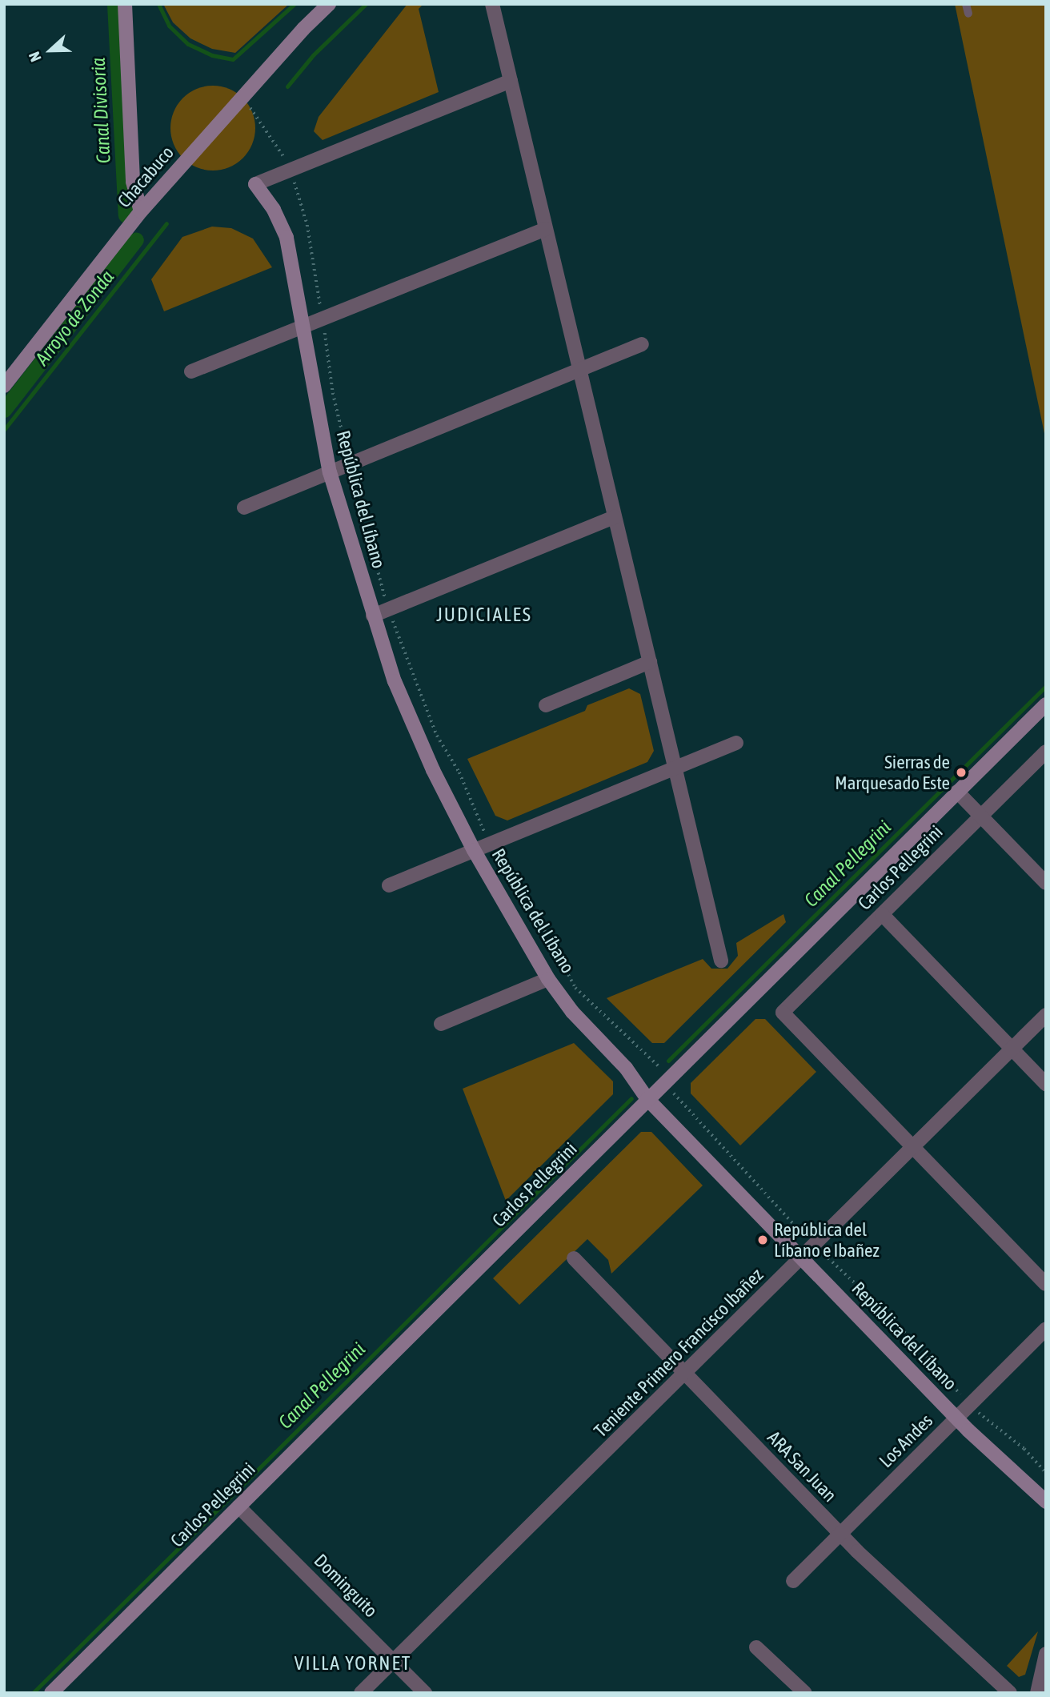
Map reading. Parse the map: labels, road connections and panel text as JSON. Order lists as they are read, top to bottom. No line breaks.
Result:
{"streets":{"street":["Chacabuco","República del Líbano","Carlos Pellegrini","Teniente Primero Francisco Ibañez","Los Andes","ARA San Juan","Dominguito"]},"crossings":[["República del Líbano","Carlos Pellegrini"],["República del Líbano","Teniente Primero Francisco Ibañez"],["República del Líbano","Los Andes"],["Carlos Pellegrini","Teniente Primero Francisco Ibañez"],["Carlos Pellegrini","Dominguito"],["Teniente Primero Francisco Ibañez","ARA San Juan"],["Teniente Primero Francisco Ibañez","Dominguito"],["Los Andes","ARA San Juan"]],"districts":["JUDICIALES","VILLA YORNET"],"water":["Canal Divisoria","Arroyo de Zonda","Canal Pellegrini"],"places":["Sierras de Marquesado Este","República del Líbano e Ibañez"],"north":"left"}
